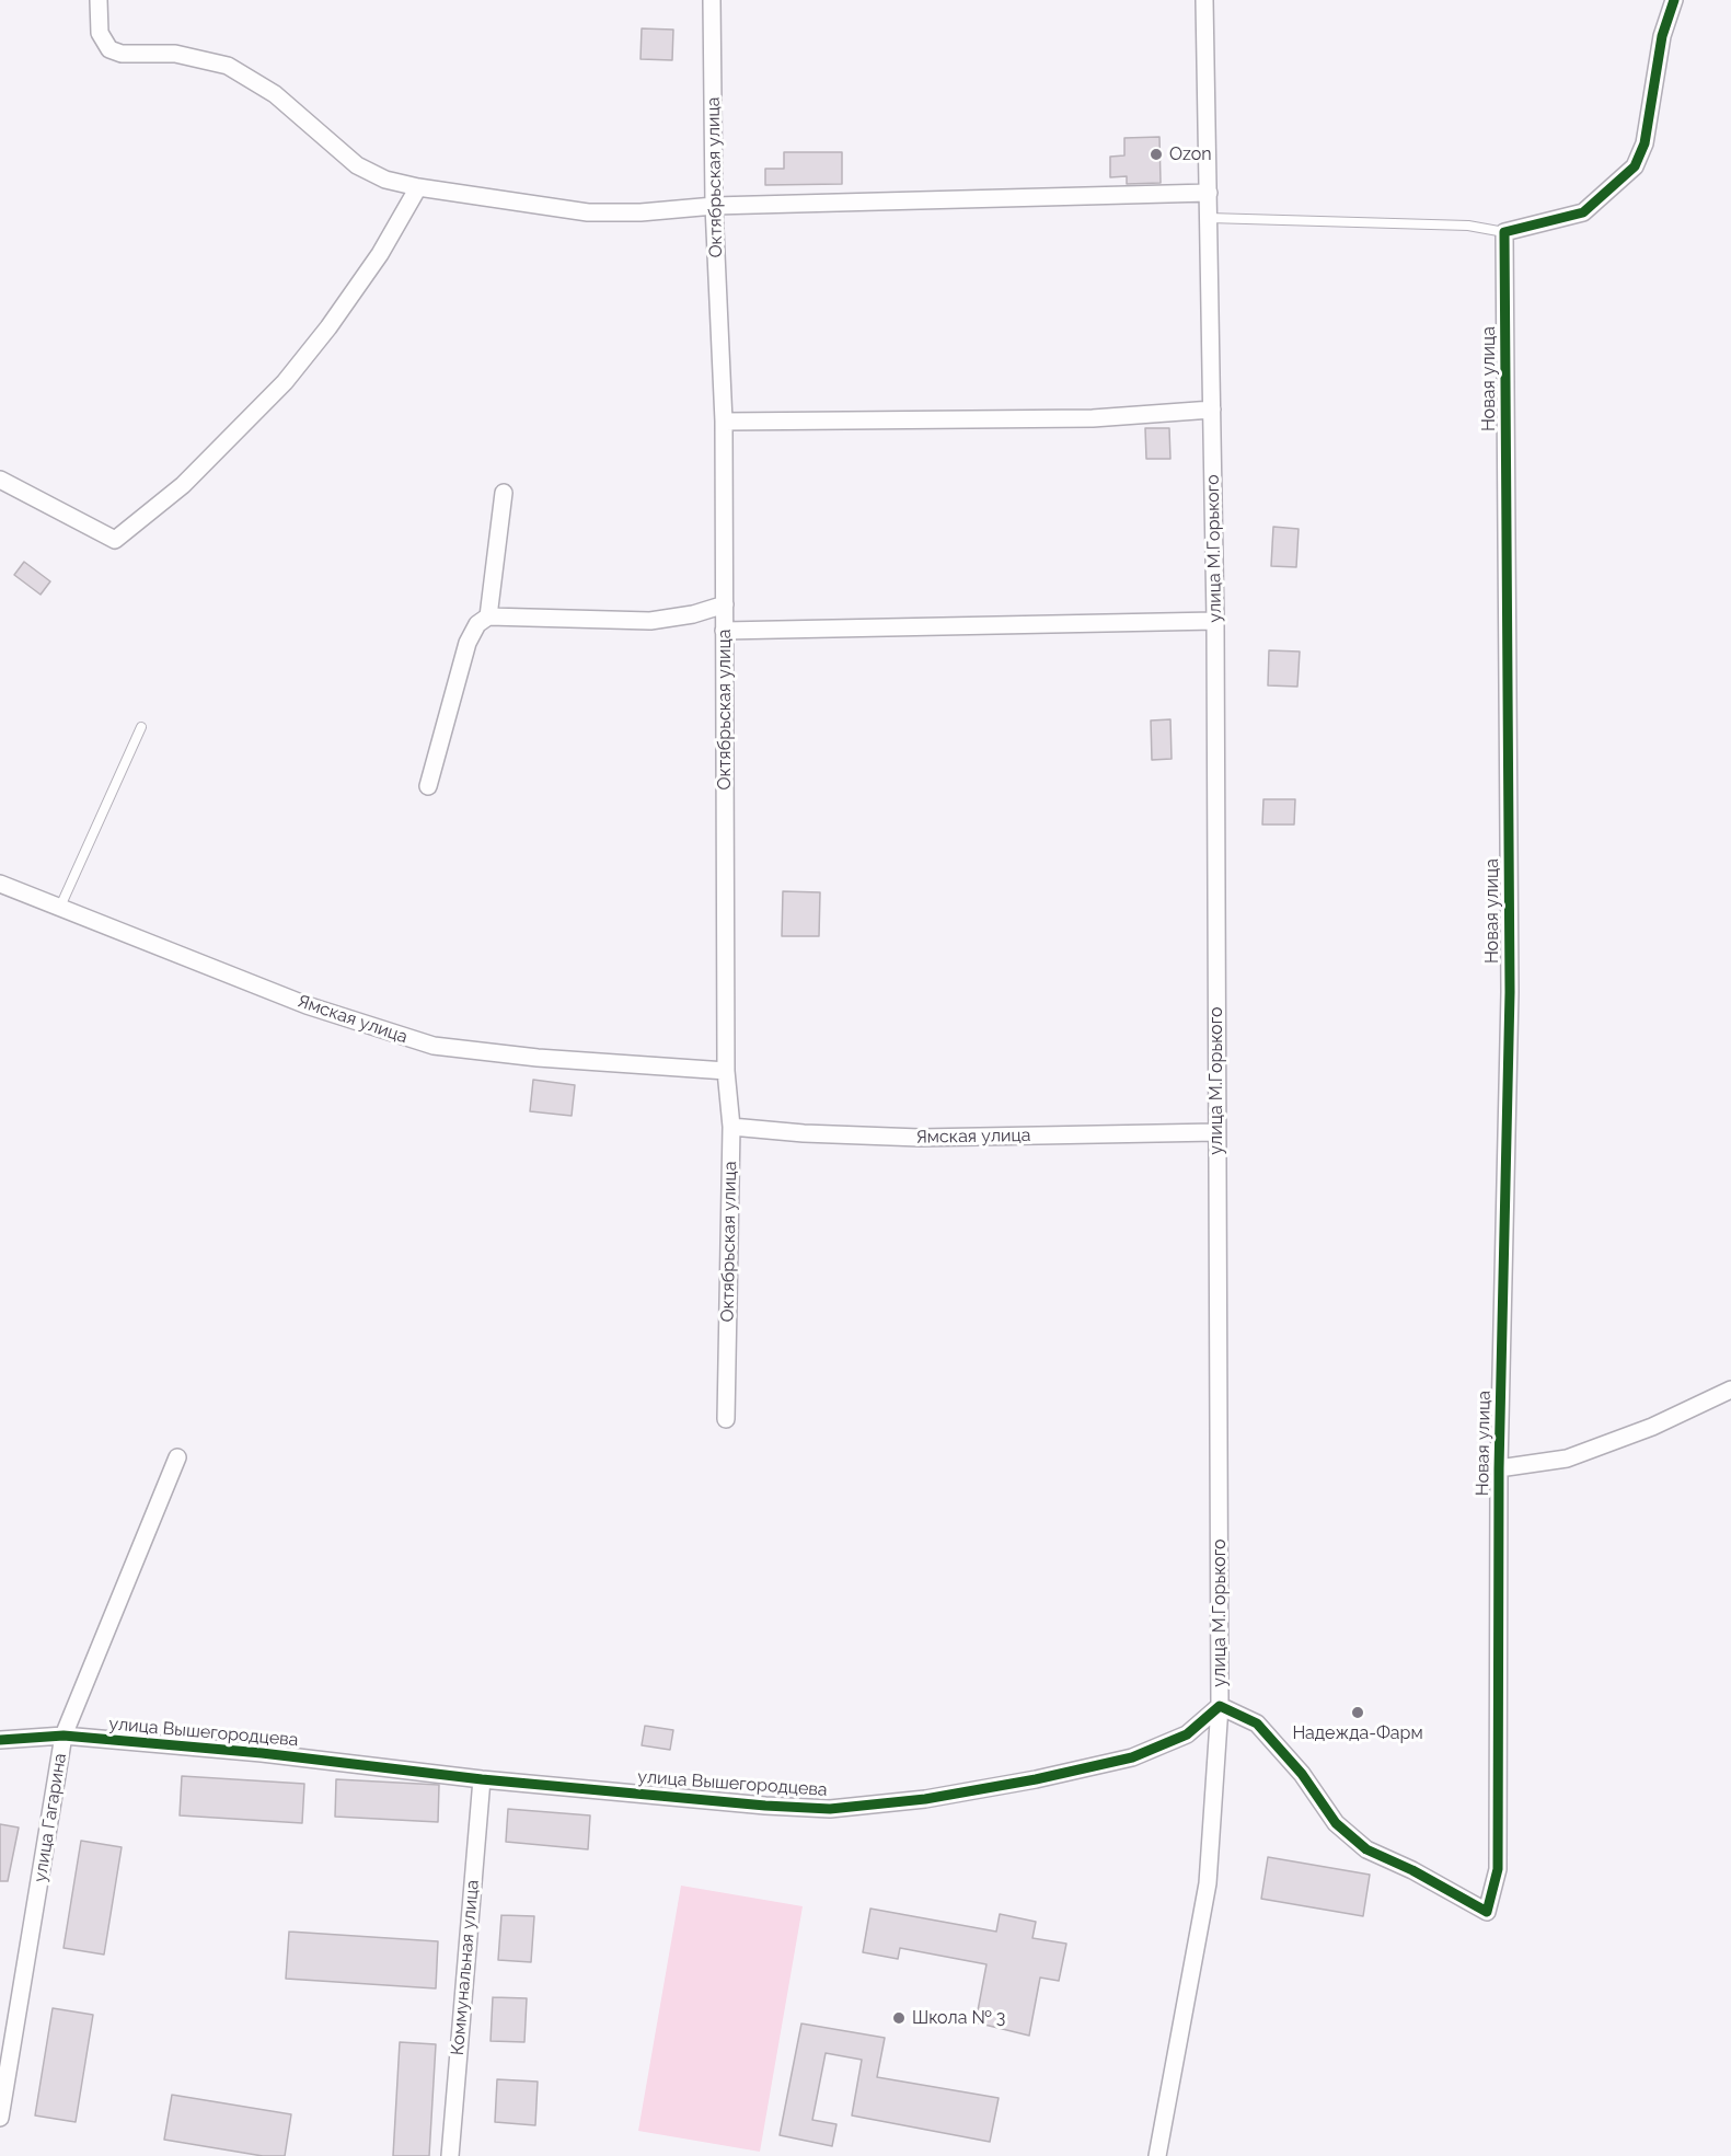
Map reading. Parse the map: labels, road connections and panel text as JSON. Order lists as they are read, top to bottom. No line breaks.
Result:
{"streets":{"street":["Октябрьская улица","Новая улица","улица М.Горького","Ямская улица","улица Вышегородцева","улица Гагарина","Коммунальная улица"]},"crossings":[["Октябрьская улица","Ямская улица"],["Новая улица","улица М.Горького"],["Новая улица","улица Вышегородцева"],["улица М.Горького","Ямская улица"],["улица М.Горького","улица Вышегородцева"],["улица Вышегородцева","улица Гагарина"],["улица Вышегородцева","Коммунальная улица"]],"places":["Ozon","Надежда-Фарм","Школа № 3"]}
